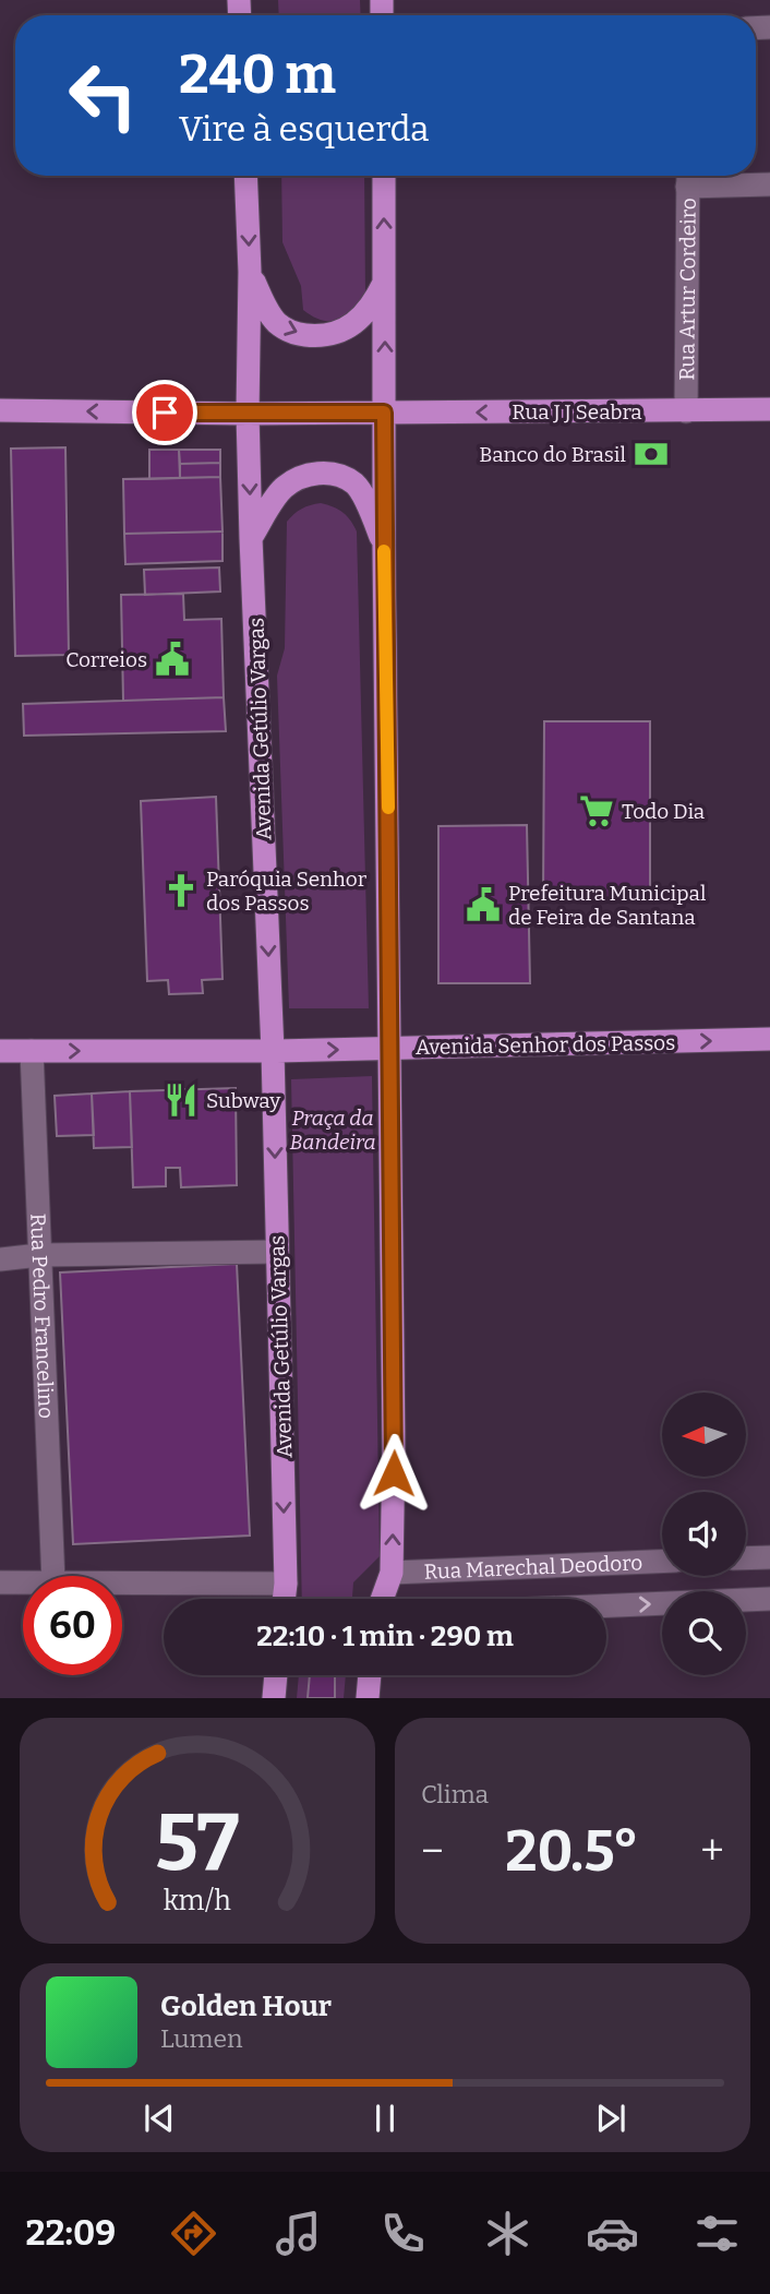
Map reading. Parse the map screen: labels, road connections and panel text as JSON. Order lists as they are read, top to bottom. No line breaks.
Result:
{"streets":{"main road":["Rua J J Seabra","Avenida Getúlio Vargas","Avenida Senhor dos Passos"],"street":["Rua Artur Cordeiro","Rua Pedro Francelino","Rua Marechal Deodoro"]},"crossings":[["Rua Artur Cordeiro","Rua J J Seabra"],["Rua J J Seabra","Avenida Getúlio Vargas"],["Avenida Getúlio Vargas","Avenida Senhor dos Passos"],["Avenida Senhor dos Passos","Rua Pedro Francelino"]],"one_way":["Rua J J Seabra","Avenida Senhor dos Passos"],"parks":["Praça da Bandeira"],"places":{"bank":["Banco do Brasil"],"public building":["Correios","Prefeitura Municipal de Feira de Santana"],"supermarket":["Todo Dia"],"church":["Paróquia Senhor dos Passos"],"restaurant":["Subway"]},"north":"left","page":{"turn":["240 m","Vire à esquerda"],"limit":"60","trip":"22:10 · 1 min · 290 m","tile":"Clima","heat":["−","20.5°","+"],"song":["Golden Hour","Lumen"],"tabs":"22:09","gauge":["57","km/h"]}}
